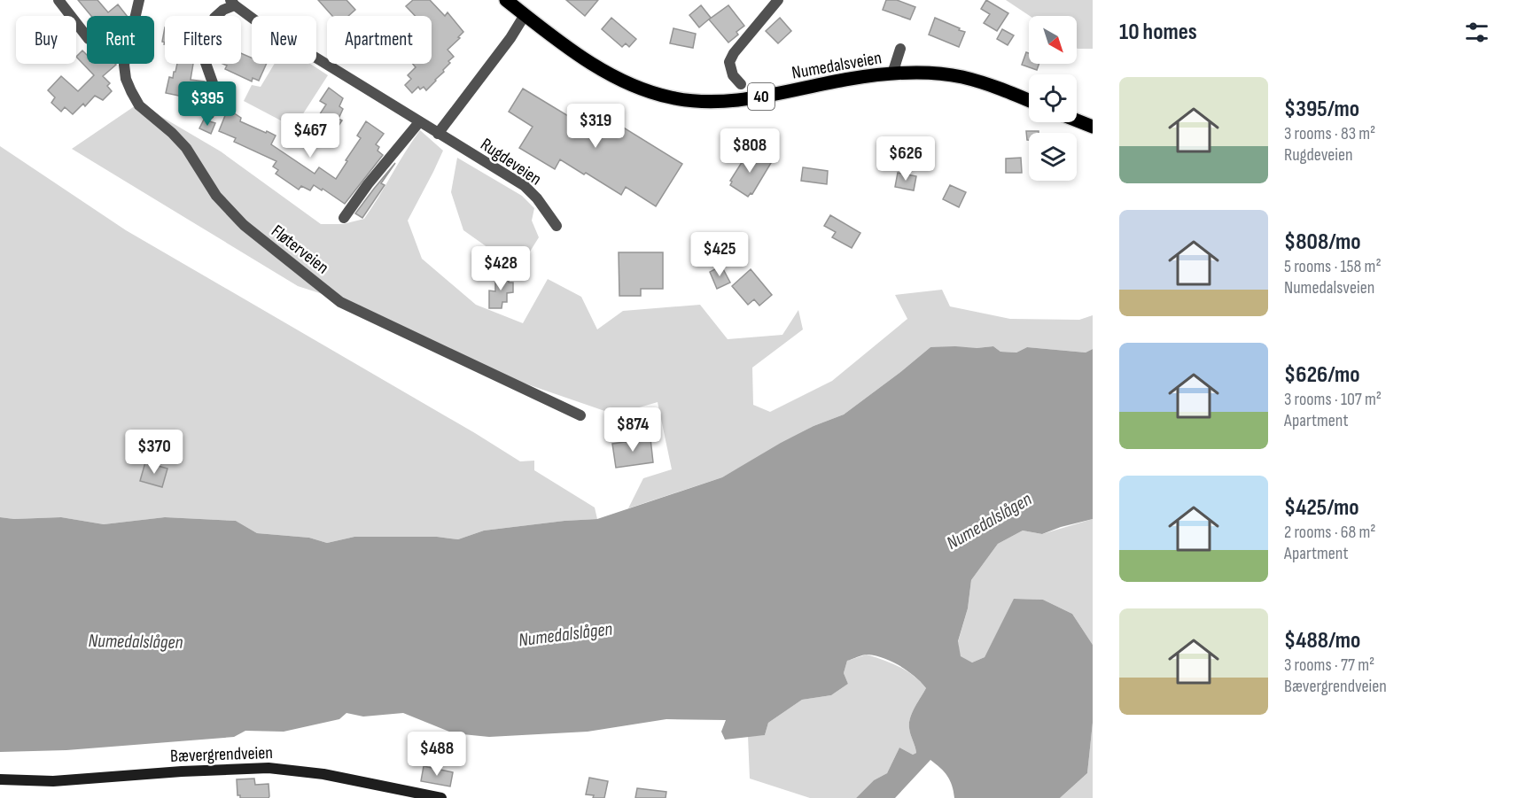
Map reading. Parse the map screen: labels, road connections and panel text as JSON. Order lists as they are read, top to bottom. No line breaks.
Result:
{"streets":{"main road":["Numedalsveien","40","Bævergrendveien"],"street":["Rugdeveien","Fløterveien"]},"water":["Numedalslågen"],"north":"bottom right","page":{"heading":"10 homes","chip":["Buy","Rent","Filters","New","Apartment"],"list":[{"name":"$395/mo","note":"3 rooms · 83 m² · Rugdeveien"},{"name":"$808/mo","note":"5 rooms · 158 m² · Numedalsveien"},{"name":"$626/mo","note":"3 rooms · 107 m² · Apartment"},{"name":"$425/mo","note":"2 rooms · 68 m² · Apartment"},{"name":"$488/mo","note":"3 rooms · 77 m² · Bævergrendveien"}],"price":["$395","$319","$467","$808","$626","$425","$428","$874","$370","$488"]}}
